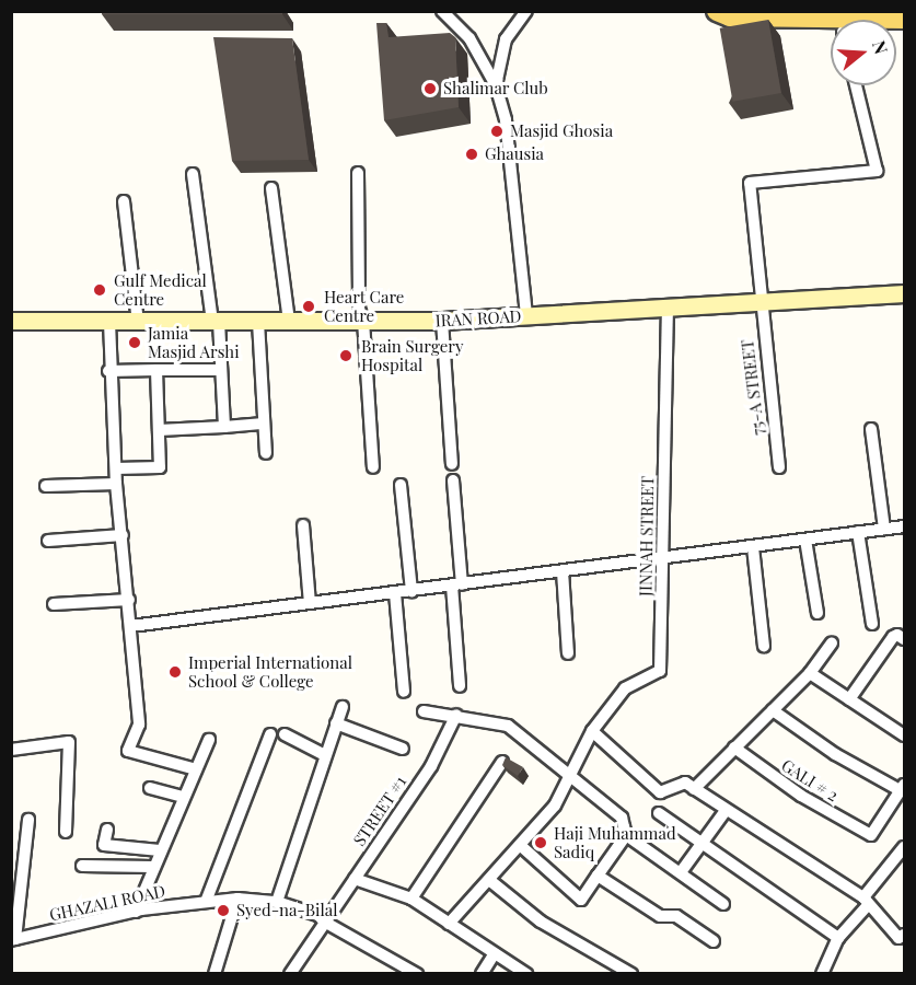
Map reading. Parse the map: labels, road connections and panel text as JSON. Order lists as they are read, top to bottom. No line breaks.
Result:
{"streets":{"main road":["IRAN ROAD"],"street":["75-A STREET","JINNAH STREET","GALI # 2","STREET #1","GHAZALI ROAD"]},"crossings":[["IRAN ROAD","75-A STREET"],["IRAN ROAD","JINNAH STREET"],["STREET #1","GHAZALI ROAD"]],"places":["Shalimar Club","Masjid Ghosia","Ghausia","Gulf Medical Centre","Heart Care Centre","Jamia Masjid Arshi","Brain Surgery Hospital","Imperial International School & College","Haji Muhammad Sadiq","Syed-na-Bilal"],"north":"right"}
